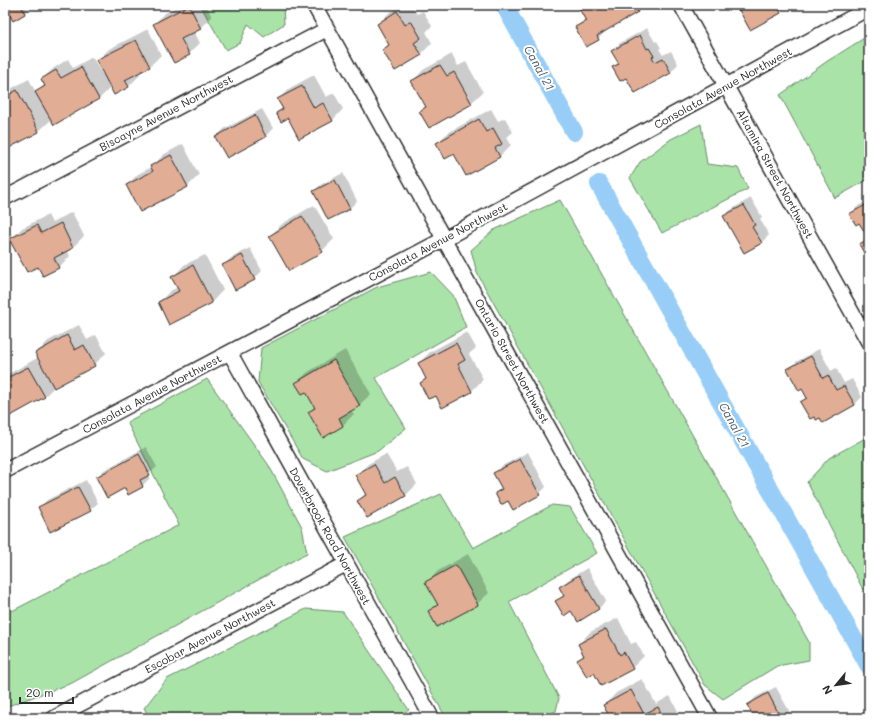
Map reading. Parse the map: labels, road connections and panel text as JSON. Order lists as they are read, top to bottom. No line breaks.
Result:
{"streets":{"street":["Consolata Avenue Northwest","Biscayne Avenue Northwest","Altamira Street Northwest","Ontario Street Northwest","Doverbrook Road Northwest","Escobar Avenue Northwest"]},"crossings":[["Consolata Avenue Northwest","Altamira Street Northwest"],["Consolata Avenue Northwest","Ontario Street Northwest"],["Consolata Avenue Northwest","Doverbrook Road Northwest"],["Biscayne Avenue Northwest","Ontario Street Northwest"],["Doverbrook Road Northwest","Escobar Avenue Northwest"]],"water":["Canal 21"],"scale_bar":"20 m","north":"bottom left"}
